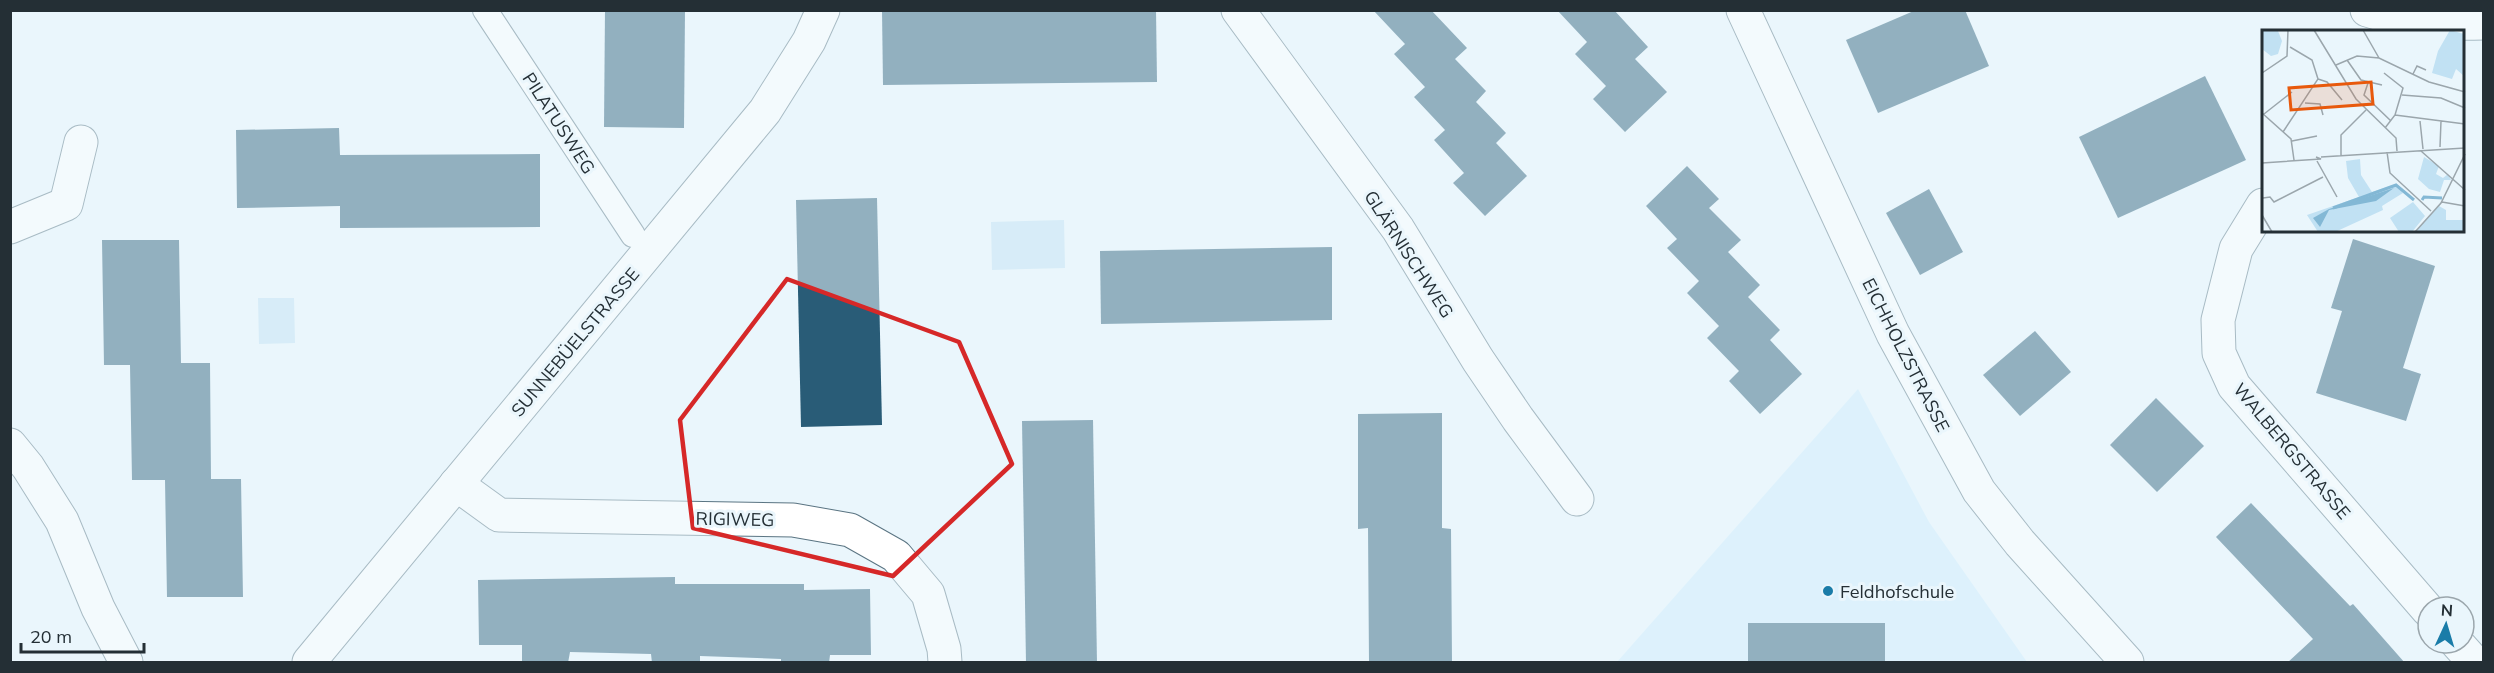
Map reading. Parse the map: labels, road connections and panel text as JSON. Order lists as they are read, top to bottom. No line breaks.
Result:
{"streets":{"street":["GLÄRNISCHWEG","SUNNEBÜELSTRASSE","EICHHOLZSTRASSE","WALBERGSTRASSE","RIGIWEG"],"lane":["PILATUSWEG"]},"crossings":[["SUNNEBÜELSTRASSE","RIGIWEG"]],"places":["Feldhofschule"],"scale_bar":"20 m","north":"top"}
